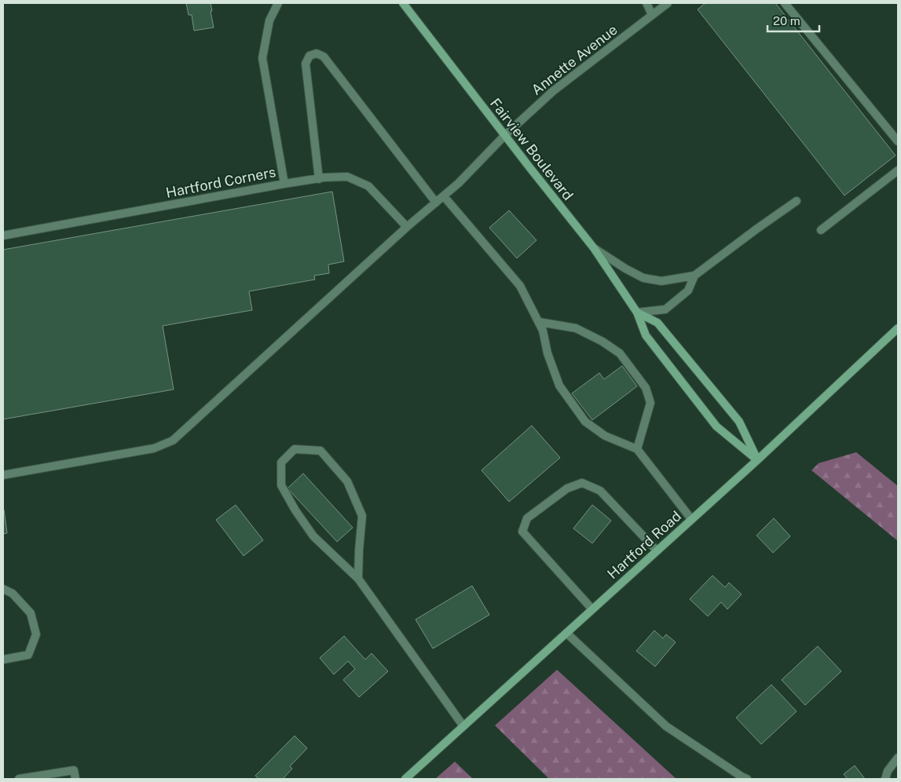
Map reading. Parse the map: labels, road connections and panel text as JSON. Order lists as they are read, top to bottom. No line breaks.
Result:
{"streets":{"street":["Fairview Boulevard","Hartford Road"],"lane":["Annette Avenue","Hartford Corners"]},"crossings":[["Annette Avenue","Fairview Boulevard"],["Fairview Boulevard","Hartford Road"]],"scale_bar":"20 m"}
